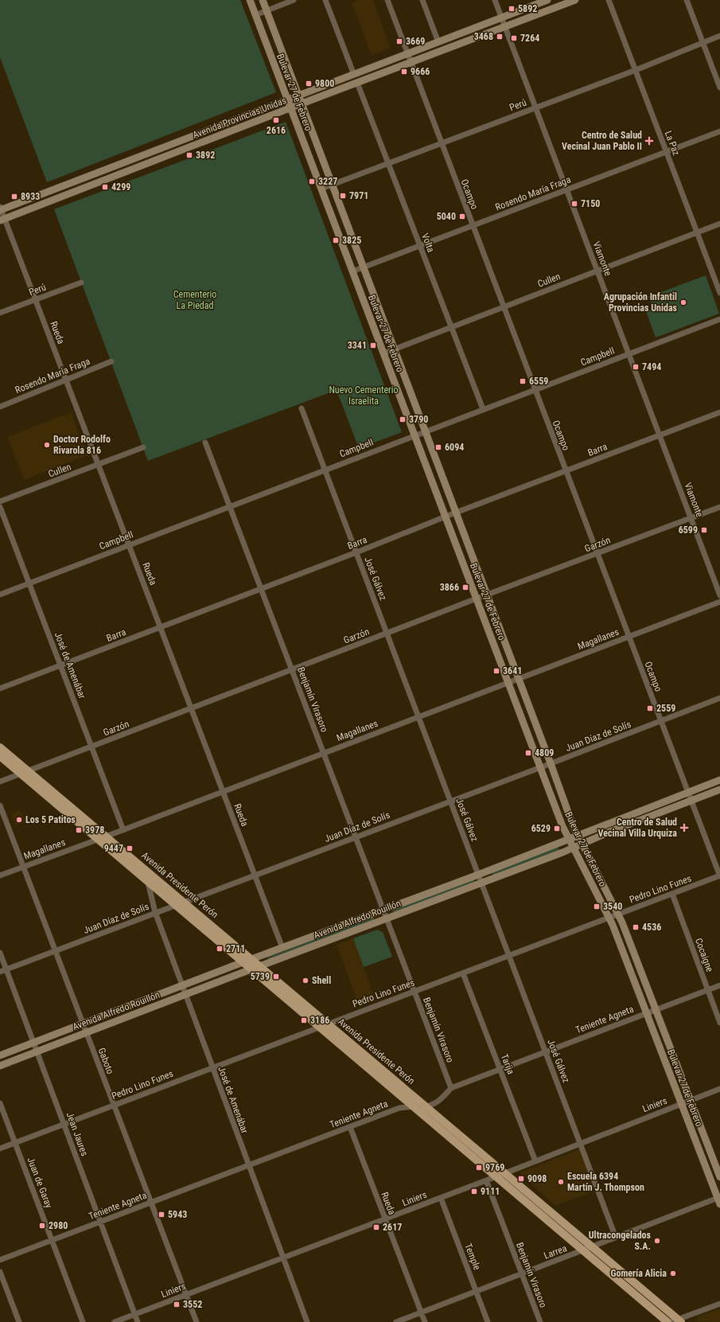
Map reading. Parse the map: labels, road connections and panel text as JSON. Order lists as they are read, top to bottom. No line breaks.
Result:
{"streets":{"main road":["Bulevar 27 de Febrero","Avenida Provincias Unidas","Avenida Presidente Perón","Avenida Alfredo Rouillón"],"street":["Perú","La Paz","Rosendo María Fraga","Ocampo","Volta","Viamonte","Cullen","Rueda","Campbell","Barra","Garzón","José Gálvez","Magallanes","José de Amenábar","Benjamín Virasoro","Juan Díaz de Solís","Pedro Lino Funes","Cocaigne","Teniente Agneta","Gaboto","Tarija","Liniers","Jean Jaures","Juan de Garay","Larrea","Temple"]},"crossings":[["Bulevar 27 de Febrero","Perú"],["Bulevar 27 de Febrero","Avenida Provincias Unidas"],["Bulevar 27 de Febrero","Rosendo María Fraga"],["Bulevar 27 de Febrero","Cullen"],["Bulevar 27 de Febrero","Campbell"],["Bulevar 27 de Febrero","Barra"],["Bulevar 27 de Febrero","Garzón"],["Bulevar 27 de Febrero","Magallanes"],["Bulevar 27 de Febrero","Juan Díaz de Solís"],["Bulevar 27 de Febrero","Pedro Lino Funes"],["Bulevar 27 de Febrero","Avenida Alfredo Rouillón"],["Bulevar 27 de Febrero","Teniente Agneta"],["Bulevar 27 de Febrero","Liniers"],["Bulevar 27 de Febrero","Larrea"],["Perú","La Paz"],["Perú","Ocampo"],["Perú","Volta"],["Perú","Viamonte"],["Perú","Rueda"],["Avenida Provincias Unidas","Ocampo"],["Avenida Provincias Unidas","Volta"],["Avenida Provincias Unidas","Viamonte"],["Avenida Provincias Unidas","Rueda"],["La Paz","Rosendo María Fraga"],["La Paz","Cullen"],["Rosendo María Fraga","Ocampo"],["Rosendo María Fraga","Volta"],["Rosendo María Fraga","Viamonte"],["Rosendo María Fraga","Rueda"],["Ocampo","Cullen"],["Ocampo","Campbell"],["Ocampo","Barra"],["Ocampo","Garzón"],["Ocampo","Magallanes"],["Ocampo","Juan Díaz de Solís"],["Ocampo","Pedro Lino Funes"],["Ocampo","Avenida Alfredo Rouillón"],["Volta","Cullen"],["Volta","Campbell"],["Viamonte","Cullen"],["Viamonte","Campbell"],["Viamonte","Barra"],["Viamonte","Garzón"],["Cullen","Rueda"],["Rueda","Campbell"],["Rueda","Barra"],["Rueda","Garzón"],["Rueda","Magallanes"],["Rueda","Juan Díaz de Solís"],["Rueda","Avenida Alfredo Rouillón"],["Rueda","Teniente Agneta"],["Rueda","Liniers"],["Rueda","Larrea"],["Campbell","José Gálvez"],["Campbell","José de Amenábar"],["Campbell","Benjamín Virasoro"],["Barra","José Gálvez"],["Barra","José de Amenábar"],["Barra","Benjamín Virasoro"],["Garzón","José Gálvez"],["Garzón","José de Amenábar"],["Garzón","Benjamín Virasoro"],["Garzón","Avenida Presidente Perón"],["José Gálvez","Magallanes"],["José Gálvez","Juan Díaz de Solís"],["José Gálvez","Pedro Lino Funes"],["José Gálvez","Avenida Alfredo Rouillón"],["José Gálvez","Teniente Agneta"],["José Gálvez","Liniers"],["José Gálvez","Larrea"],["Magallanes","José de Amenábar"],["Magallanes","Benjamín Virasoro"],["Magallanes","Avenida Presidente Perón"],["Magallanes","Gaboto"],["José de Amenábar","Juan Díaz de Solís"],["José de Amenábar","Avenida Presidente Perón"],["José de Amenábar","Pedro Lino Funes"],["José de Amenábar","Avenida Alfredo Rouillón"],["José de Amenábar","Teniente Agneta"],["José de Amenábar","Liniers"],["Benjamín Virasoro","Juan Díaz de Solís"],["Benjamín Virasoro","Pedro Lino Funes"],["Benjamín Virasoro","Avenida Alfredo Rouillón"],["Benjamín Virasoro","Teniente Agneta"],["Benjamín Virasoro","Liniers"],["Benjamín Virasoro","Larrea"],["Juan Díaz de Solís","Avenida Presidente Perón"],["Juan Díaz de Solís","Gaboto"],["Juan Díaz de Solís","Jean Jaures"],["Avenida Presidente Perón","Pedro Lino Funes"],["Avenida Presidente Perón","Avenida Alfredo Rouillón"],["Avenida Presidente Perón","Teniente Agneta"],["Avenida Presidente Perón","Liniers"],["Avenida Presidente Perón","Larrea"],["Pedro Lino Funes","Cocaigne"],["Pedro Lino Funes","Gaboto"],["Pedro Lino Funes","Tarija"],["Pedro Lino Funes","Jean Jaures"],["Pedro Lino Funes","Juan de Garay"],["Avenida Alfredo Rouillón","Gaboto"],["Avenida Alfredo Rouillón","Jean Jaures"],["Cocaigne","Teniente Agneta"],["Teniente Agneta","Gaboto"],["Teniente Agneta","Tarija"],["Teniente Agneta","Jean Jaures"],["Teniente Agneta","Juan de Garay"],["Gaboto","Liniers"],["Tarija","Liniers"],["Liniers","Jean Jaures"],["Liniers","Temple"],["Larrea","Temple"]],"parks":["Cementerio La Piedad","Nuevo Cementerio Israelita"],"places":{"transit":["5892","3468","7264","3669","9666","9800","2616","3892","3227","4299","7971","8933","7150","5040","3825","3341","7494","6559","3790","6094","6599","3866","3641","2559","4809","6529","3978","9447","3540","4536","2711","5739","3186","9769","9098","9111","5943","2980","2617","3552"],"health":["Centro de Salud Vecinal Juan Pablo II","Centro de Salud Vecinal Villa Urquiza"],"other":["Agrupación Infantil Provincias Unidas","Doctor Rodolfo Rivarola 816","Los 5 Patitos","Shell","Escuela 6394 Martín J. Thompson","Ultracongelados S.A.","Gomería Alicia"]}}
